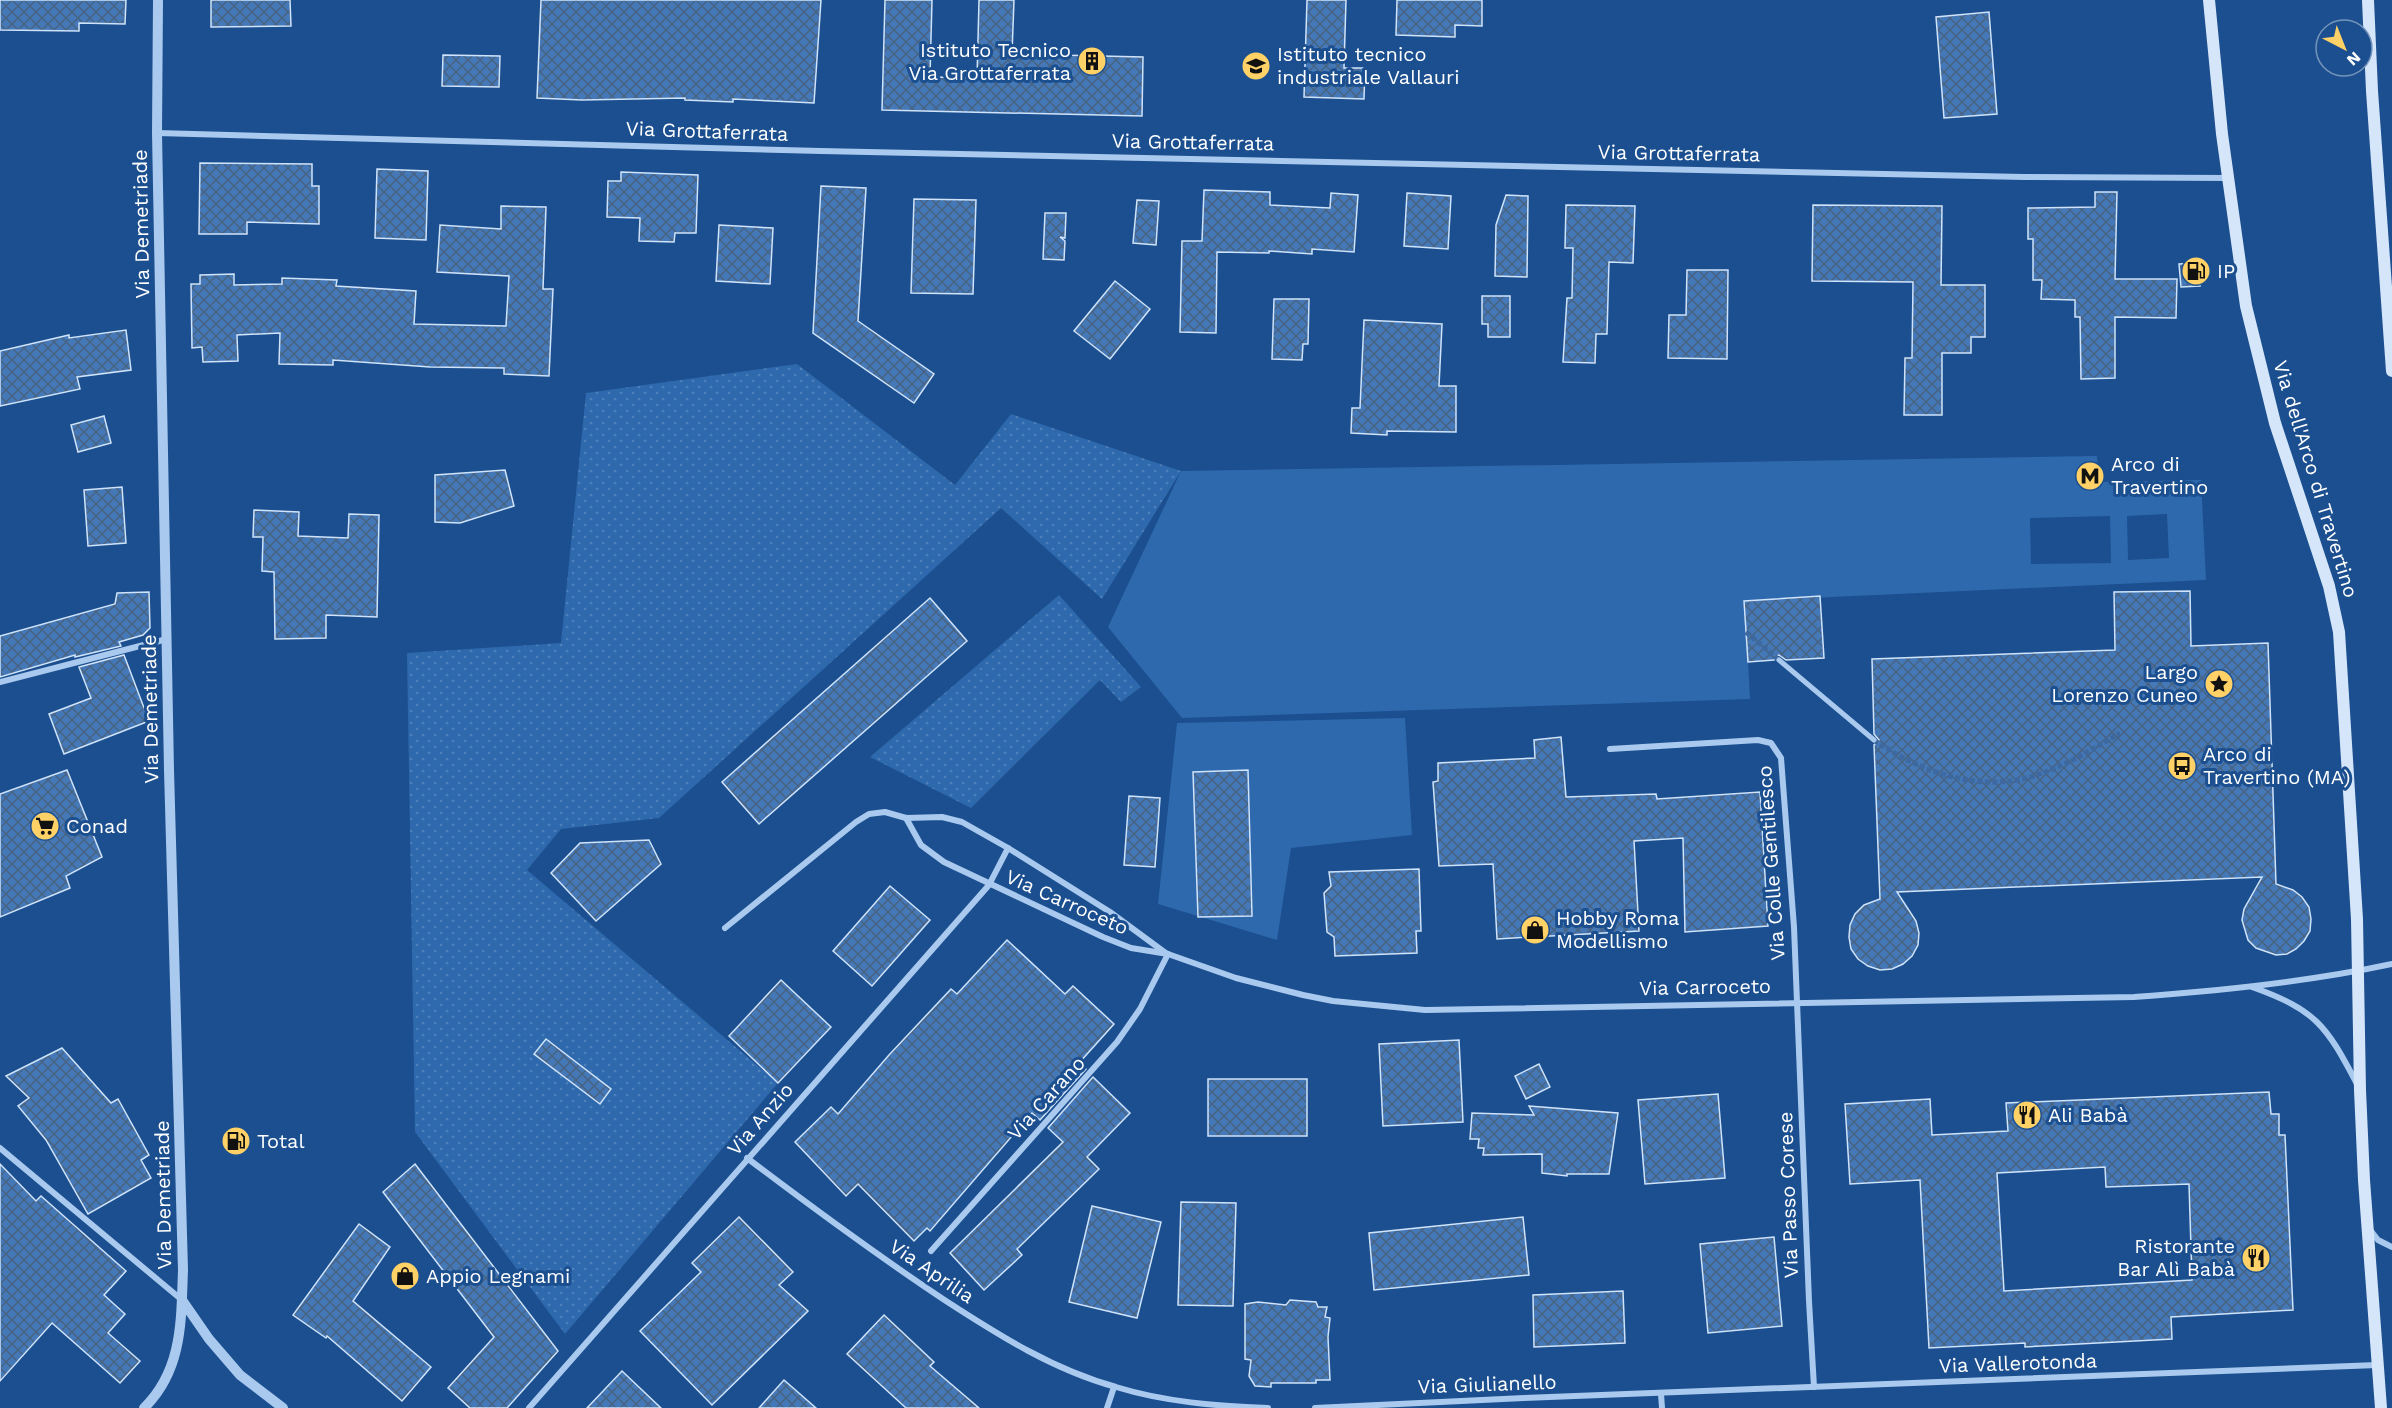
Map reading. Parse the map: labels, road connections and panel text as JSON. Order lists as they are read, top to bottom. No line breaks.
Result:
{"streets":{"main road":["Via dell'Arco di Travertino"],"street":["Via Grottaferrata","Via Demetriade","Via Colle Gentilesco","Via Carroceto","Via Carano","Via Anzio","Via Passo Corese","Via Aprilia","Via Vallerotonda","Via Giulianello"]},"crossings":[["Via Grottaferrata","Via Demetriade"],["Via Grottaferrata","Via dell'Arco di Travertino"],["Via dell'Arco di Travertino","Via Carroceto"],["Via dell'Arco di Travertino","Via Vallerotonda"],["Via Colle Gentilesco","Via Carroceto"],["Via Colle Gentilesco","Via Passo Corese"],["Via Carroceto","Via Carano"],["Via Carroceto","Via Anzio"],["Via Carroceto","Via Passo Corese"],["Via Anzio","Via Aprilia"],["Via Passo Corese","Via Vallerotonda"],["Via Vallerotonda","Via Giulianello"]],"places":{"building":["Istituto Tecnico Via Grottaferrata"],"school or university":["Istituto tecnico industriale Vallauri"],"fuel station":["IP","Total"],"metro station":["Arco di Travertino"],"place":["Largo Lorenzo Cuneo"],"bus stop":["Arco di Travertino (MA)"],"supermarket":["Conad"],"shop":["Hobby Roma Modellismo","Appio Legnami"],"restaurant":["Ali Babà","Ristorante Bar Alì Babà"]},"north":"bottom right"}
